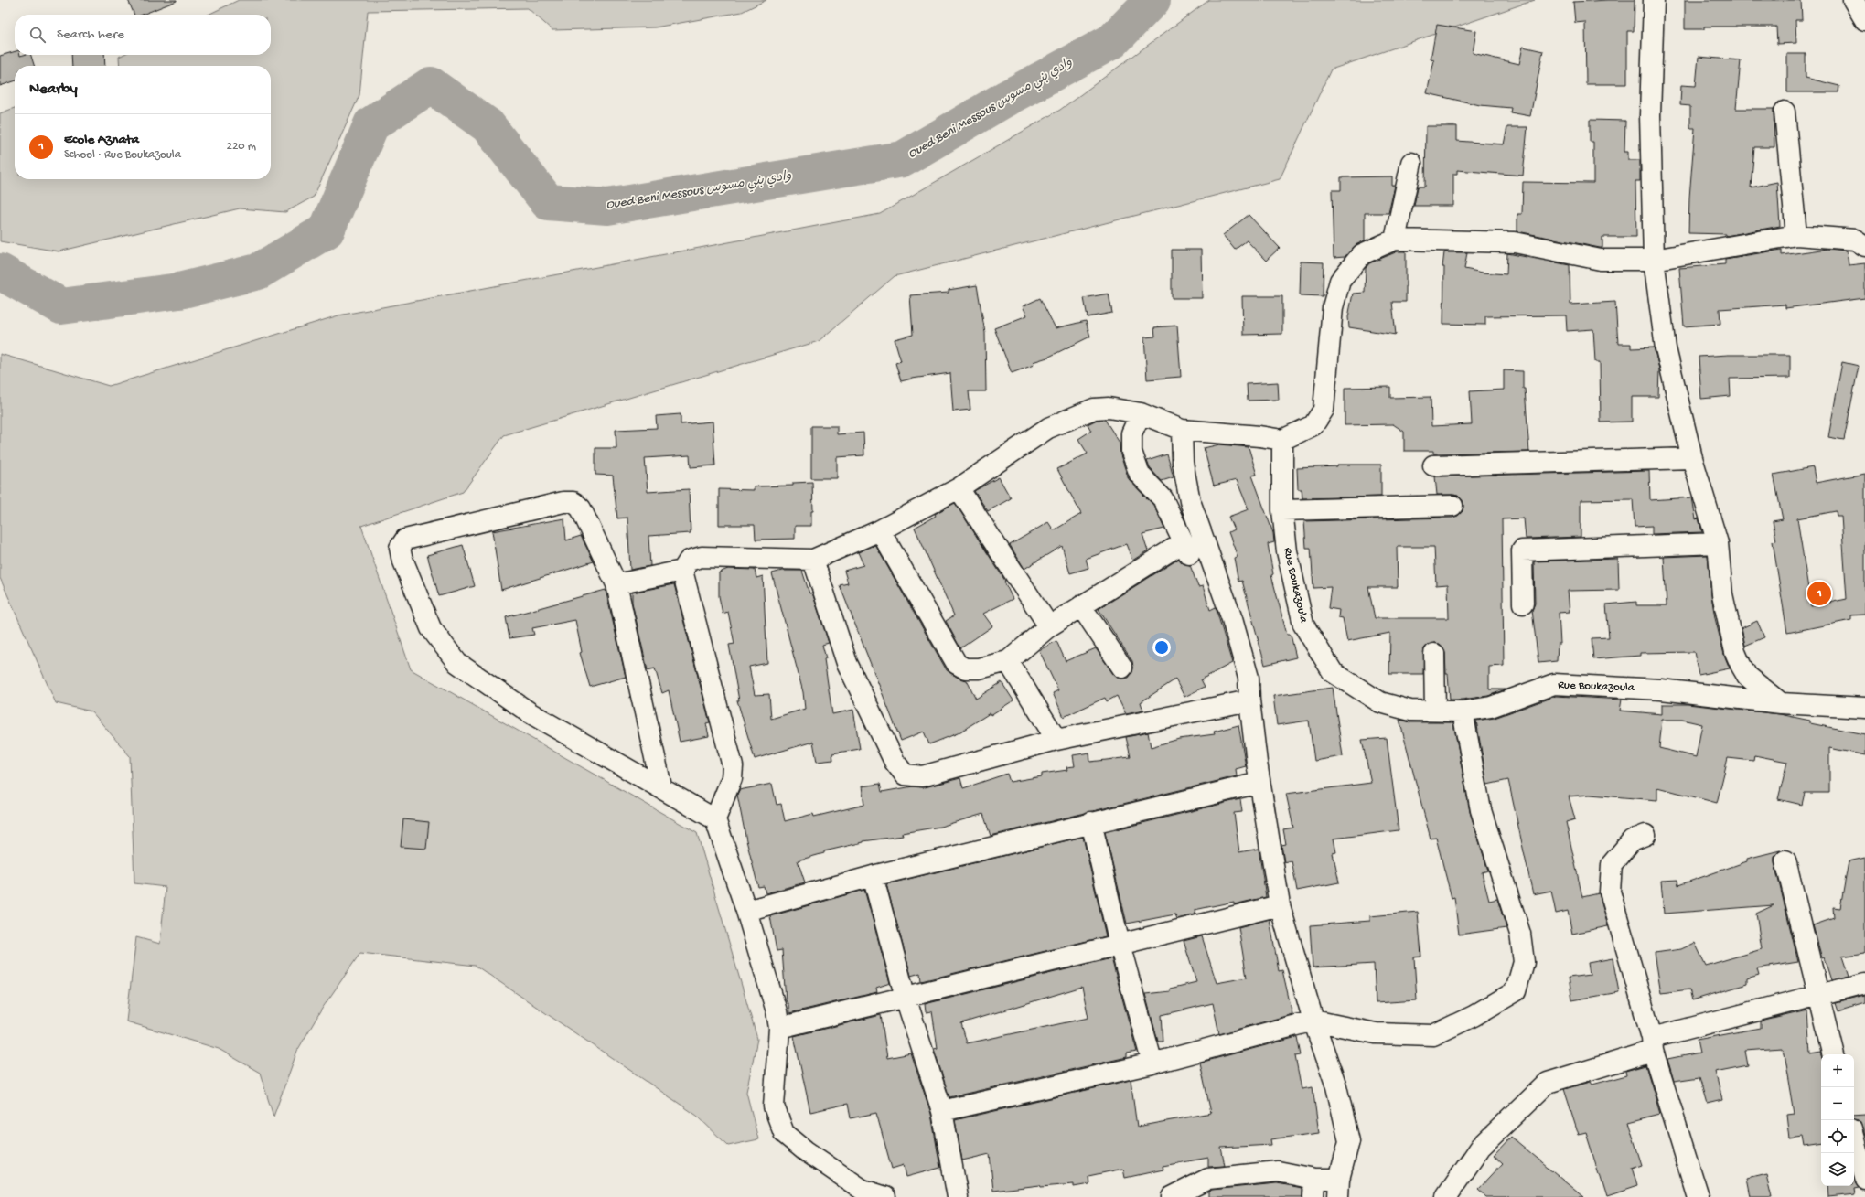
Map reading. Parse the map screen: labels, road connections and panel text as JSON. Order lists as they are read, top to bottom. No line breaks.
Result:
{"streets":{"street":["Rue Boukazoula"]},"water":["Oued Beni Messous وادي بني مسوس"],"page":{"search":"Search here","heading":"Nearby","list":[{"mark":"1","name":"Ecole Aznata","note":"School · Rue Boukazoula","value":"220 m"}],"pins":"1","map_buttons":["+","−"]}}
